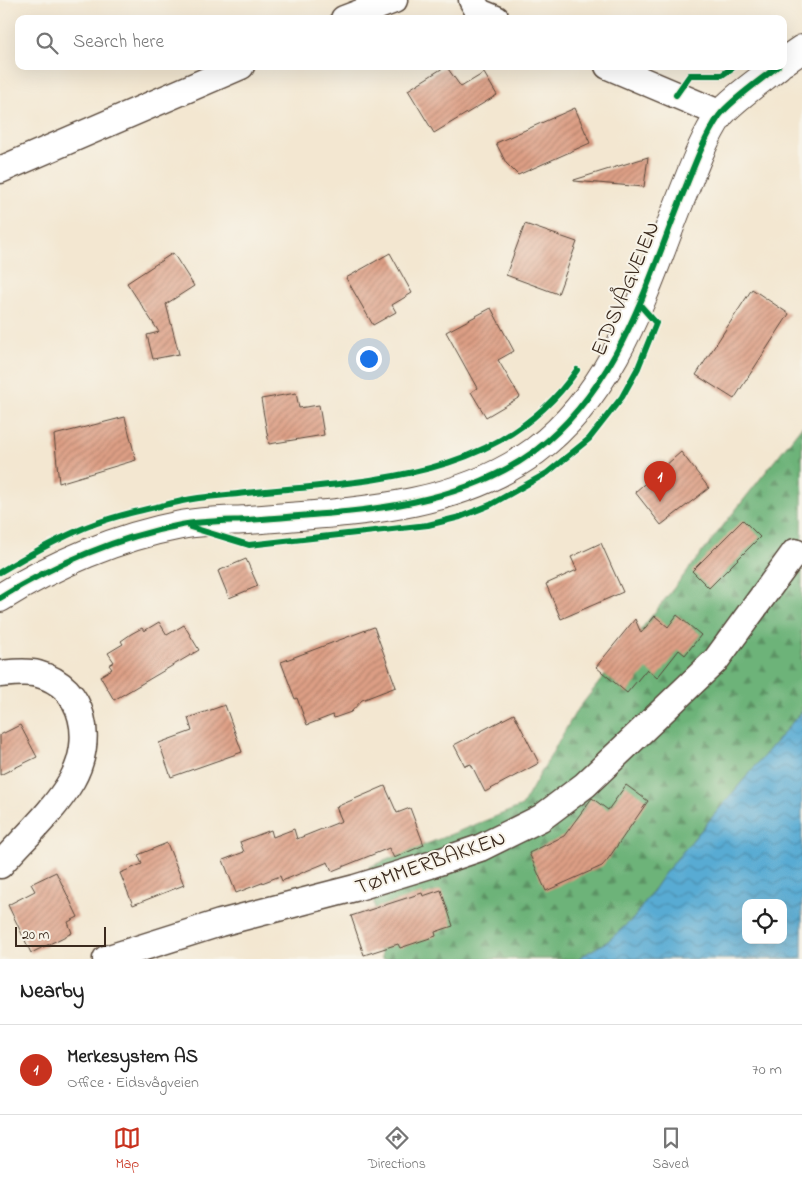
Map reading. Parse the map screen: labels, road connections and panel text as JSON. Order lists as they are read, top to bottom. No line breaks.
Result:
{"streets":{"main road":["EIDSVÅGVEIEN"],"street":["TØMMERBAKKEN"]},"scale_bar":"20 m","page":{"search":"Search here","pins":"1","scale":"20 m","heading":"Nearby","list":[{"mark":"1","name":"Merkesystem AS","note":"Office · Eidsvågveien","value":"70 m"}],"nav":["Map","Directions","Saved"]}}
